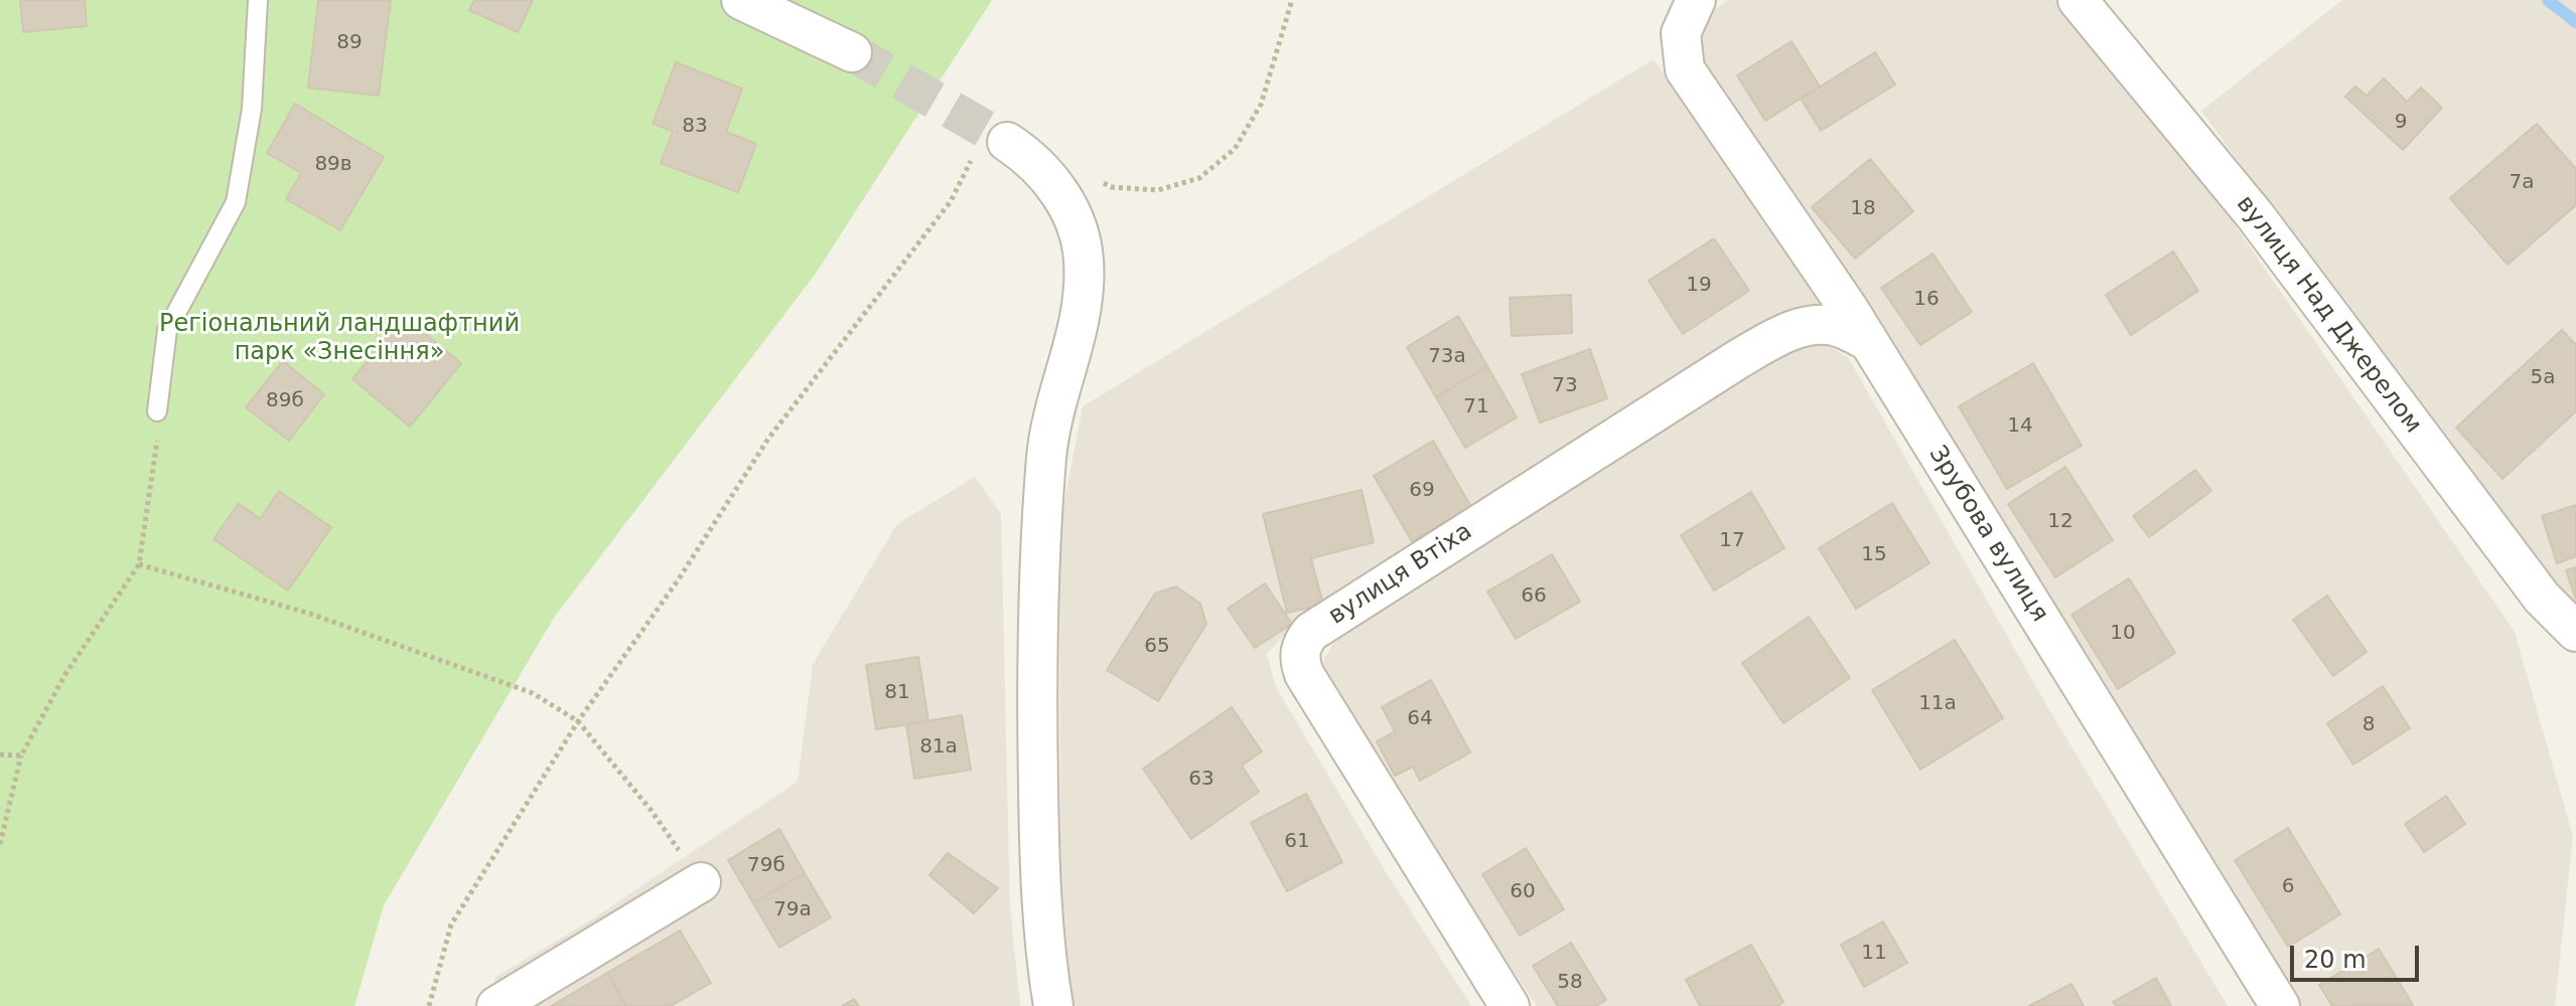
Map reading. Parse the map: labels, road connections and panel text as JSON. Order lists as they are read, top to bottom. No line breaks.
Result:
{"streets":{"street":["вулиця Над Джерелом","Зрубова вулиця","вулиця Втіха"]},"crossings":[["Зрубова вулиця","вулиця Втіха"]],"parks":["Регіональний ландшафтний парк «Знесіння»"],"house_numbers":["89","9","83","89в","7а","18","19","16","73а","5а","73","89б","71","14","69","12","17","15","66","10","65","81","11а","64","8","81а","63","61","79б","6","60","79а","11","58"],"scale_bar":"20 m"}
